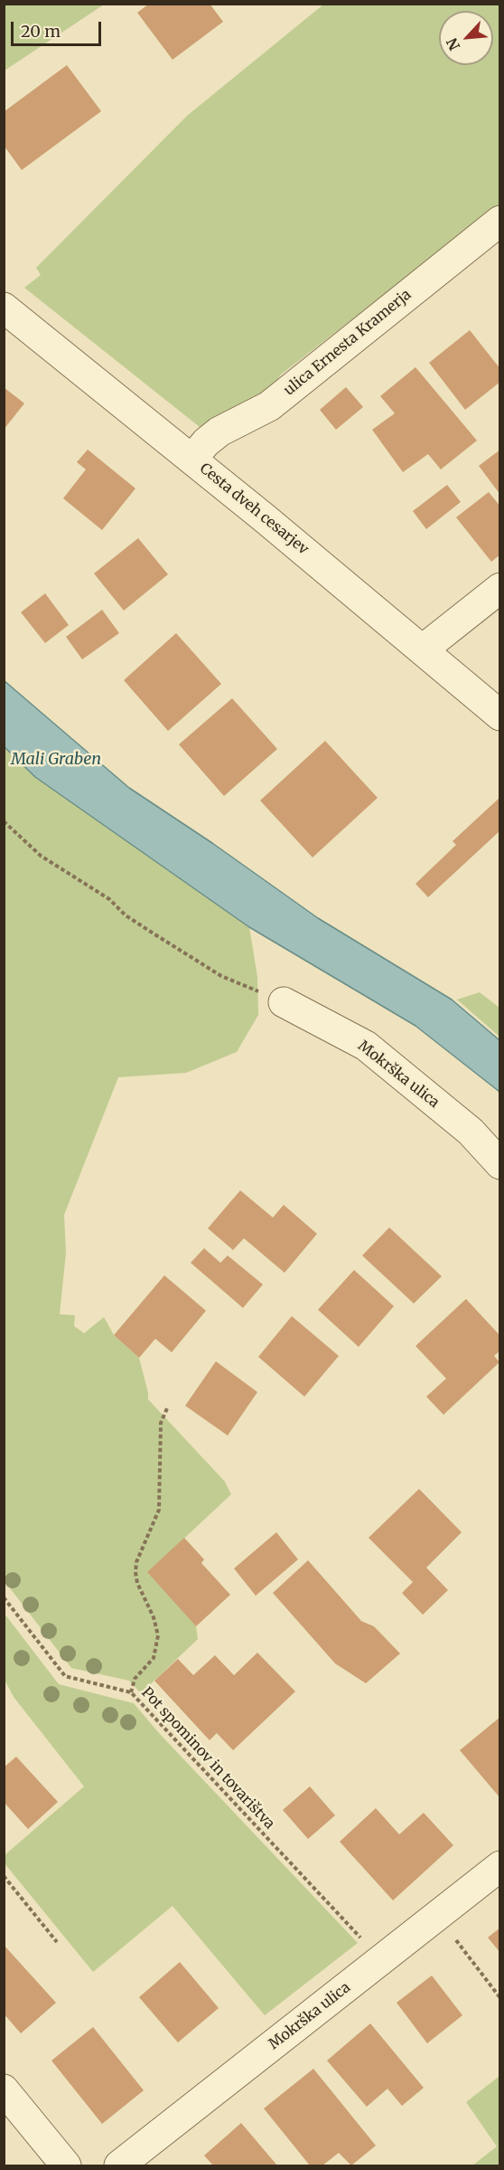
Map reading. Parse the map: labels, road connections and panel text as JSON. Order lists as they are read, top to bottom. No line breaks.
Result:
{"streets":{"street":["ulica Ernesta Kramerja","Cesta dveh cesarjev","Mokrška ulica"],"path":["Pot spominov in tovarištva"]},"crossings":[["ulica Ernesta Kramerja","Cesta dveh cesarjev"]],"water":["Mali Graben"],"scale_bar":"20 m","north":"bottom left"}
